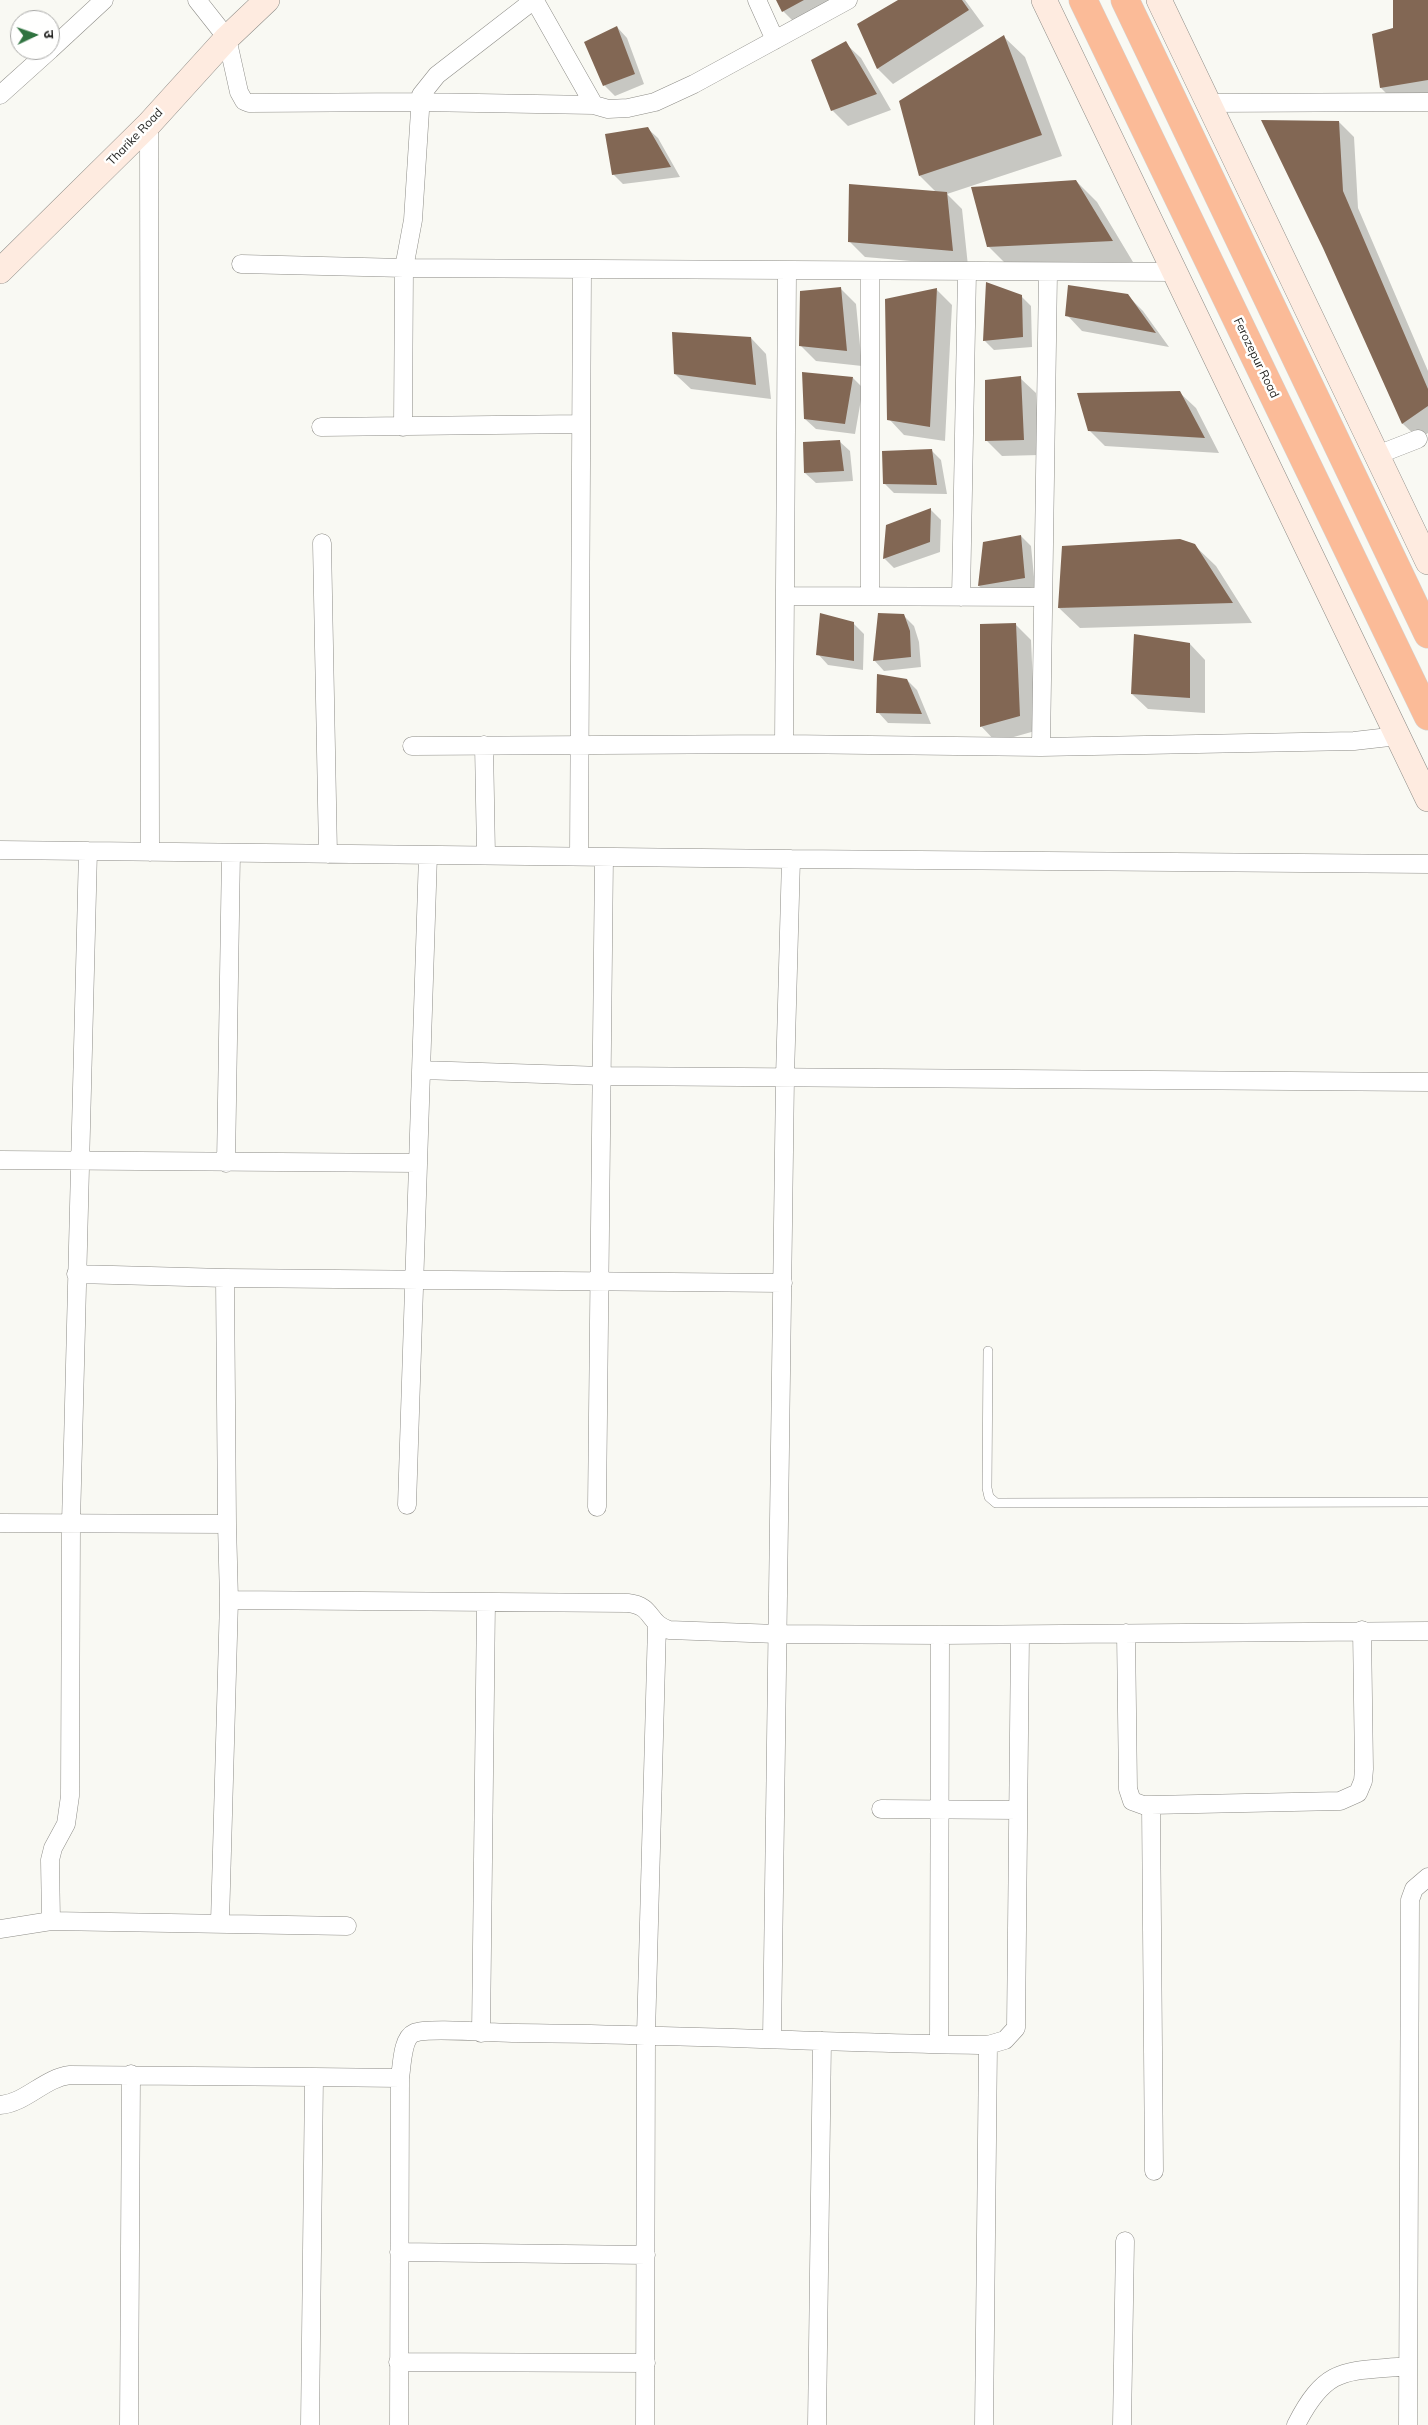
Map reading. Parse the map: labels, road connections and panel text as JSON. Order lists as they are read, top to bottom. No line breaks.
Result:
{"streets":{"highway":["Ferozepur Road"],"main road":["Tharike Road"]},"north":"right"}
